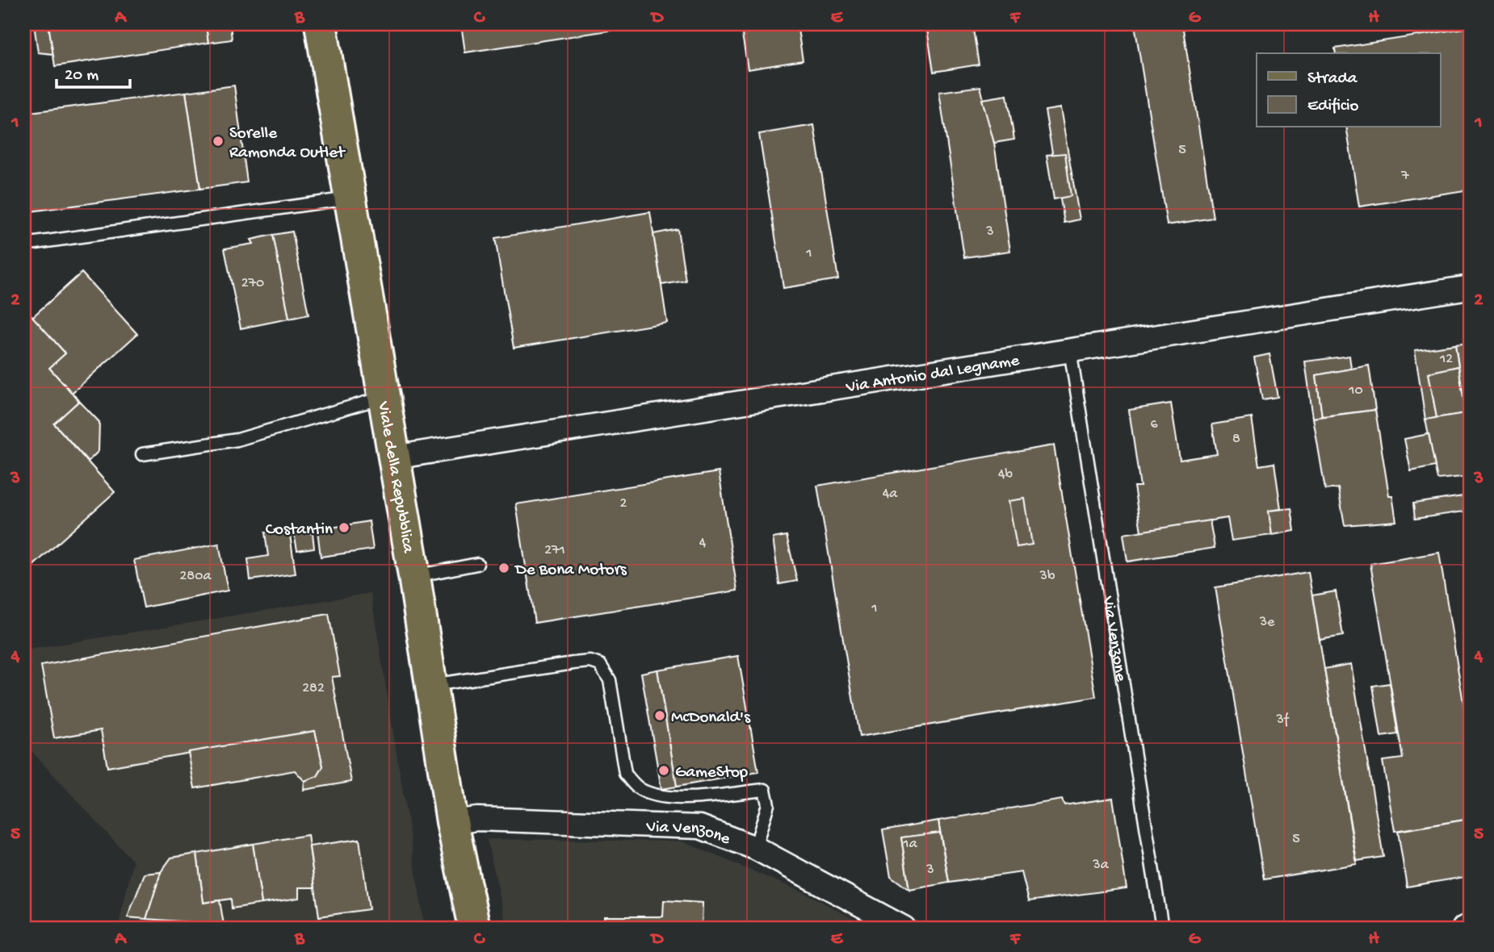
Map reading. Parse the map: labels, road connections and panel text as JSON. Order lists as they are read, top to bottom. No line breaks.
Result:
{"streets":{"main road":["Viale della Repubblica"],"street":["Via Antonio dal Legname","Via Venzone"]},"crossings":[["Via Antonio dal Legname","Viale della Repubblica"],["Via Antonio dal Legname","Via Venzone"],["Viale della Repubblica","Via Venzone"]],"places":["Sorelle Ramonda Outlet","Costantin","De Bona Motors","McDonald's","GameStop"],"house_numbers":["5","7","3","1","270","12","10","6","8","4b","4a","2","4","271","280a","3b","1","3e","282","3f","5","1a","3a","3"],"legend":["Strada","Edificio"],"scale_bar":"20 m","grid":{"columns":["A","B","C","D","E","F","G","H"],"rows":["1","2","3","4","5"]}}
